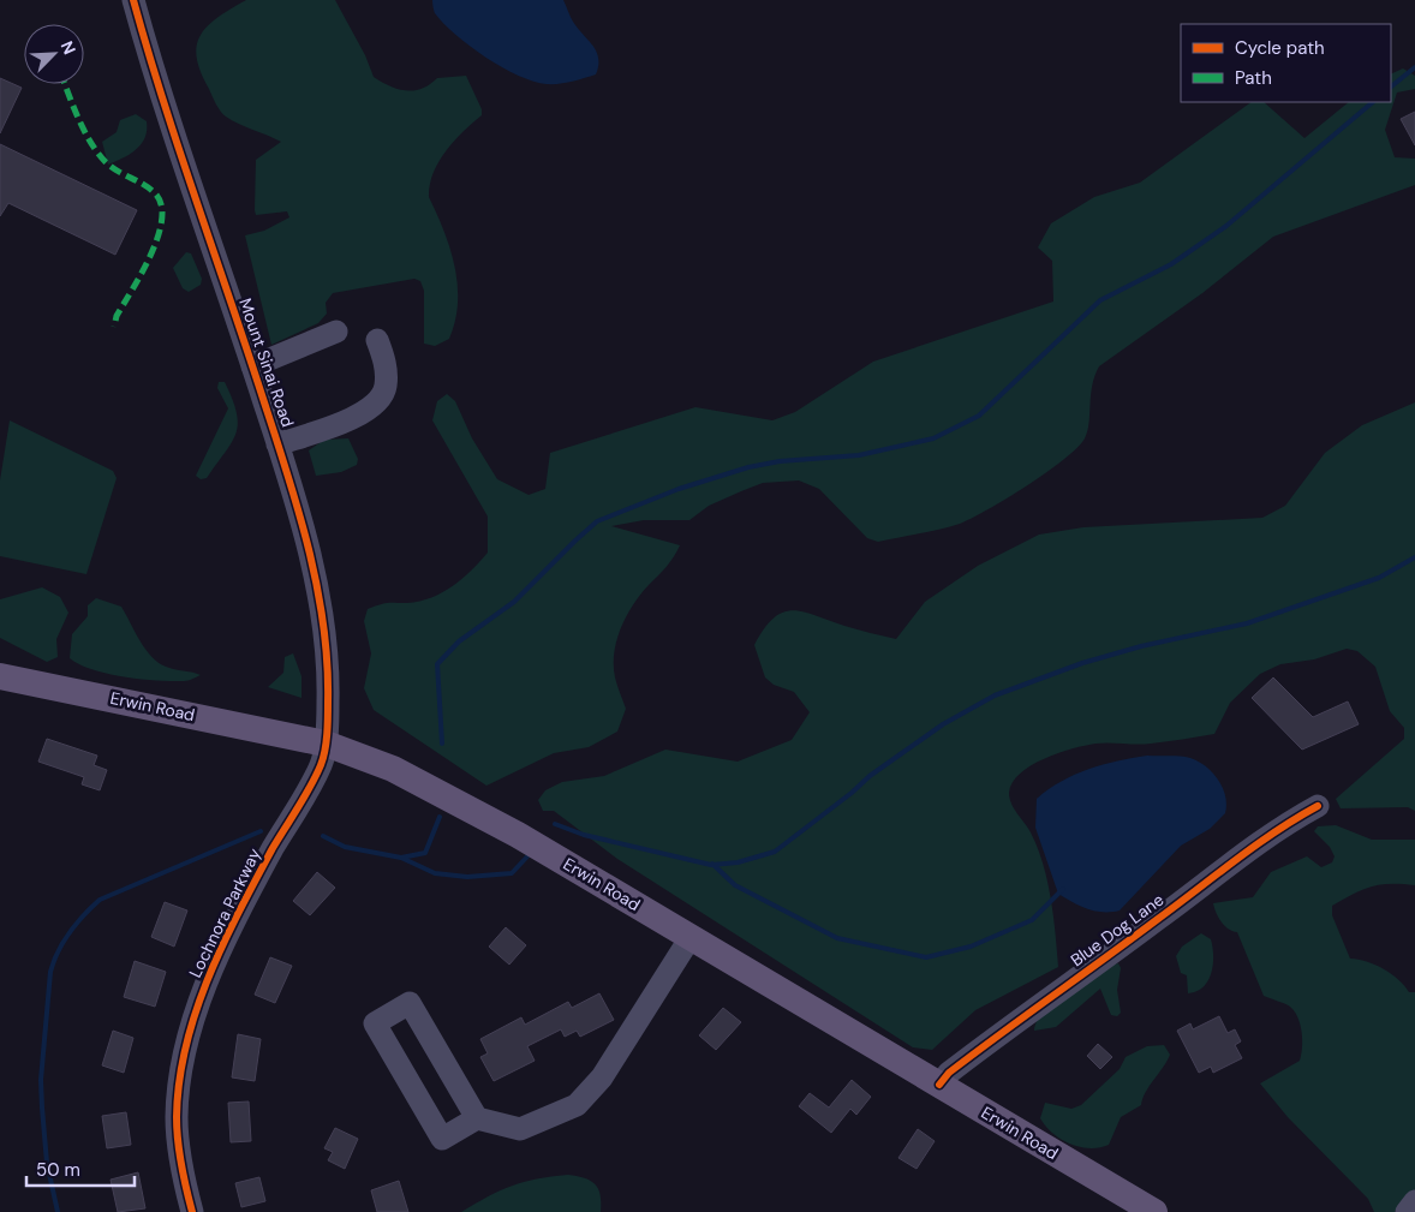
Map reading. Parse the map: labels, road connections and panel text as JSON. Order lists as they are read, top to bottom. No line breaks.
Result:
{"streets":{"main road":["Erwin Road"],"street":["Mount Sinai Road","Lochnora Parkway","Blue Dog Lane"]},"crossings":[["Mount Sinai Road","Erwin Road"],["Mount Sinai Road","Lochnora Parkway"],["Erwin Road","Lochnora Parkway"],["Erwin Road","Blue Dog Lane"]],"legend":["Cycle path","Path"],"scale_bar":"50 m","north":"top right"}
